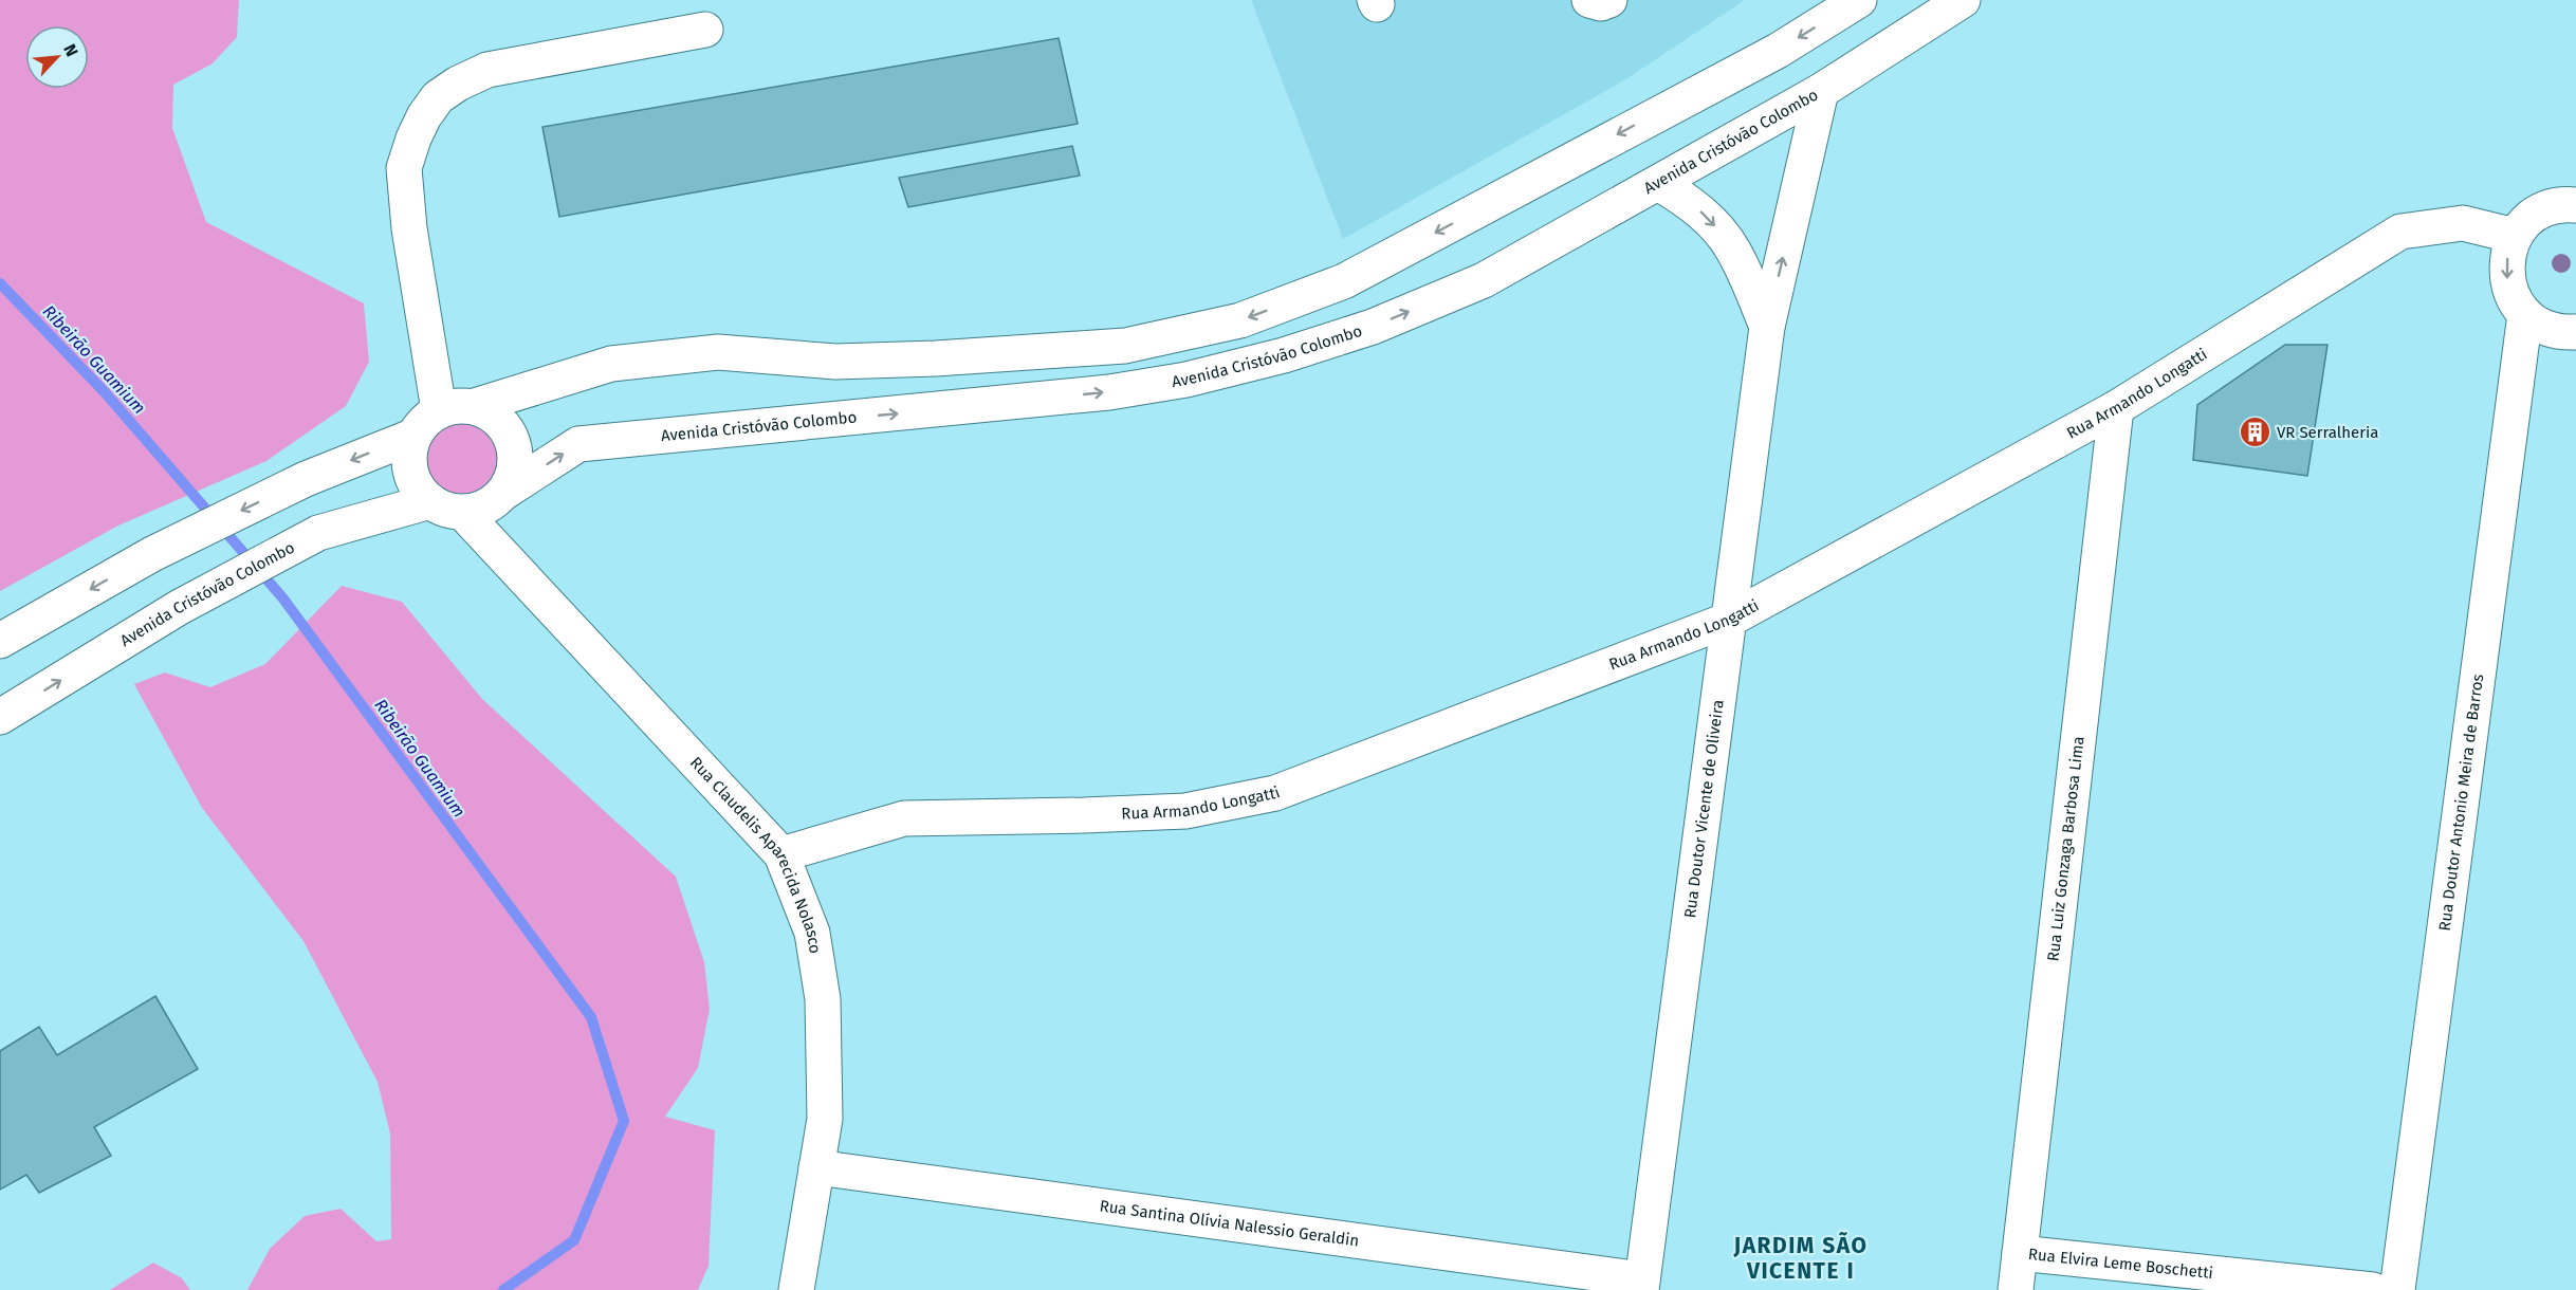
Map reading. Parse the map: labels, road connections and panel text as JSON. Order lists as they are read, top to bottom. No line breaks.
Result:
{"streets":{"street":["Avenida Cristóvão Colombo","Rua Armando Longatti","Rua Doutor Antonio Meira de Barros","Rua Doutor Vicente de Oliveira","Rua Luiz Gonzaga Barbosa Lima","Rua Claudelis Aparecida Nolasco","Rua Santina Olívia Nalessio Geraldin","Rua Elvira Leme Boschetti"]},"crossings":[["Avenida Cristóvão Colombo","Rua Doutor Vicente de Oliveira"],["Avenida Cristóvão Colombo","Rua Claudelis Aparecida Nolasco"],["Rua Armando Longatti","Rua Doutor Vicente de Oliveira"],["Rua Armando Longatti","Rua Luiz Gonzaga Barbosa Lima"],["Rua Armando Longatti","Rua Claudelis Aparecida Nolasco"],["Rua Doutor Vicente de Oliveira","Rua Santina Olívia Nalessio Geraldin"],["Rua Luiz Gonzaga Barbosa Lima","Rua Elvira Leme Boschetti"],["Rua Claudelis Aparecida Nolasco","Rua Santina Olívia Nalessio Geraldin"]],"districts":["JARDIM SÃO VICENTE I"],"water":["Ribeirão Guamium"],"places":{"building":["VR Serralheria"]},"north":"top right"}
